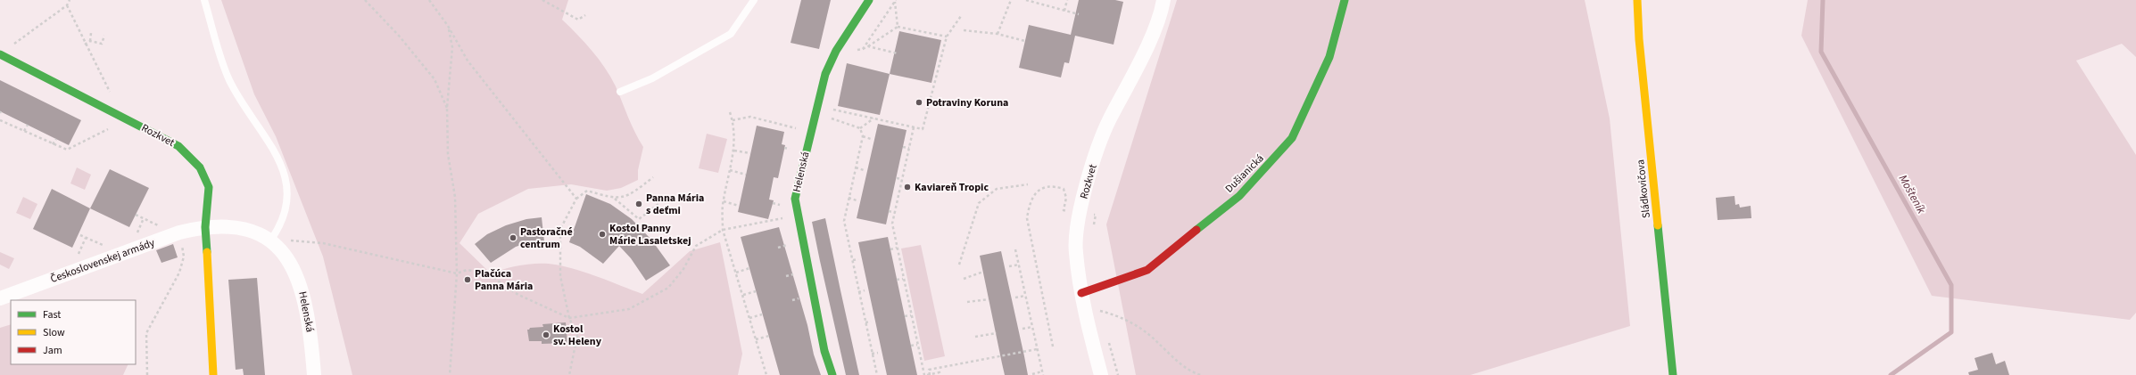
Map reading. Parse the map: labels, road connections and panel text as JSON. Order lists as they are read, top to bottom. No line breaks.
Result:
{"streets":{"street":["Rozkvet","Helenská","Dušianická","Sládkovičova","Československej armády"]},"crossings":[["Rozkvet","Helenská"],["Rozkvet","Dušianická"],["Rozkvet","Československej armády"],["Helenská","Československej armády"]],"water":["Mošteník"],"places":["Potraviny Koruna","Kaviareň Tropic","Panna Mária s deťmi","Kostol Panny Márie Lasaletskej","Pastoračné centrum","Plačúca Panna Mária","Kostol sv. Heleny"],"legend":["Fast","Slow","Jam"]}
